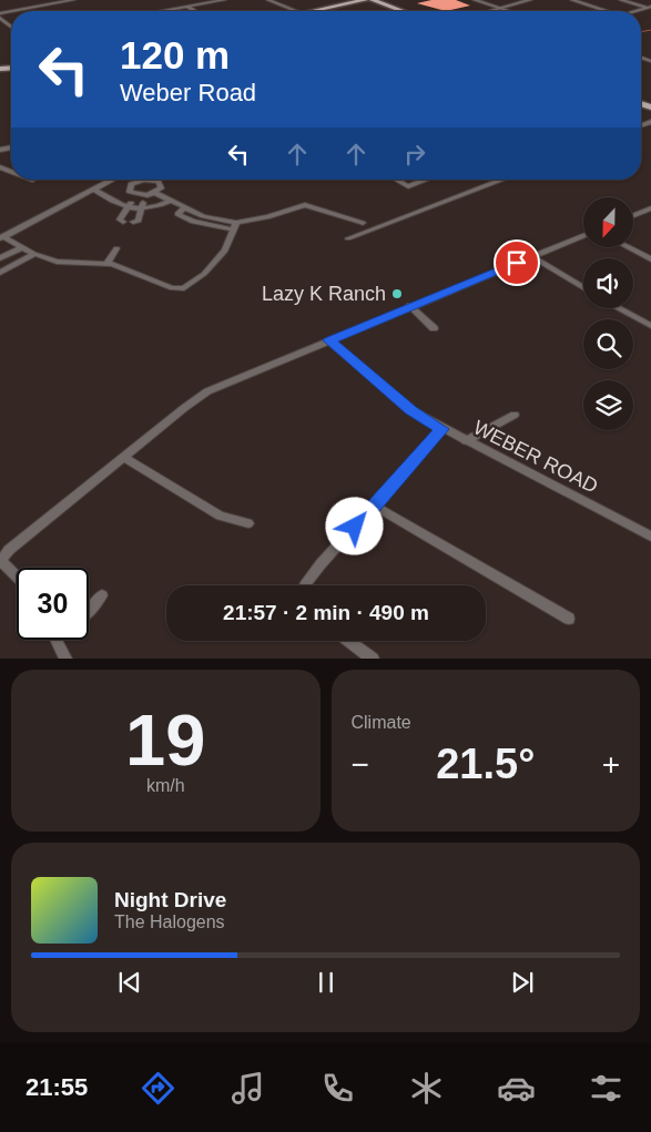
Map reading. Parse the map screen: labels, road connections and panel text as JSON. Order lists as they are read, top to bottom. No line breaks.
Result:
{"streets":{"street":["WEBER ROAD"]},"places":["Lazy K Ranch"],"north":"bottom","page":{"turn":["120 m","Weber Road"],"limit":"30","trip":"21:57 · 2 min · 490 m","tile":[["19","km/h"],"Climate"],"heat":["−","21.5°","+"],"song":["Night Drive","The Halogens"],"tabs":"21:55"}}
